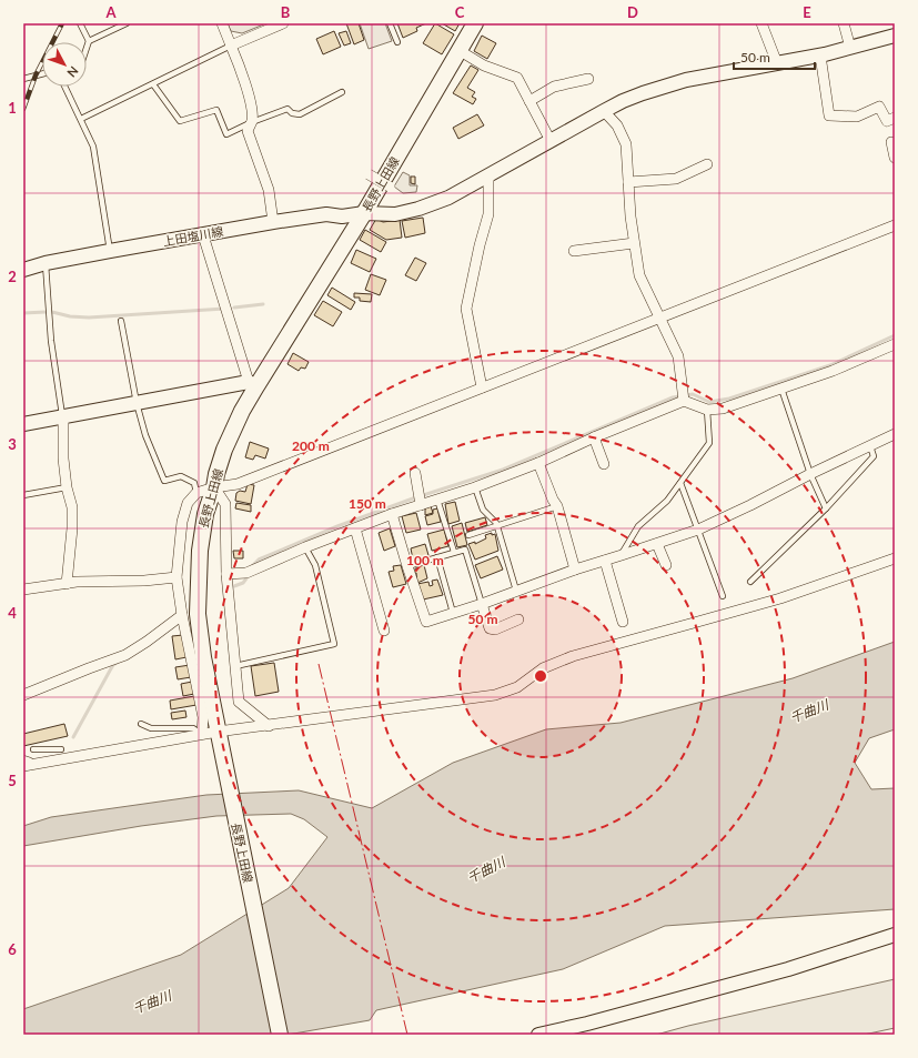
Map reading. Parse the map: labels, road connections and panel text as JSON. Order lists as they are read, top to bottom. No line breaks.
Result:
{"streets":{"main road":["長野上田線"],"street":["上田塩川線"]},"crossings":[["長野上田線","上田塩川線"]],"water":["千曲川"],"scale_bar":"50 m","north":"bottom right","grid":{"columns":["A","B","C","D","E"],"rows":["1","2","3","4","5","6"]},"rings":["200 m","150 m","100 m","50 m"]}
